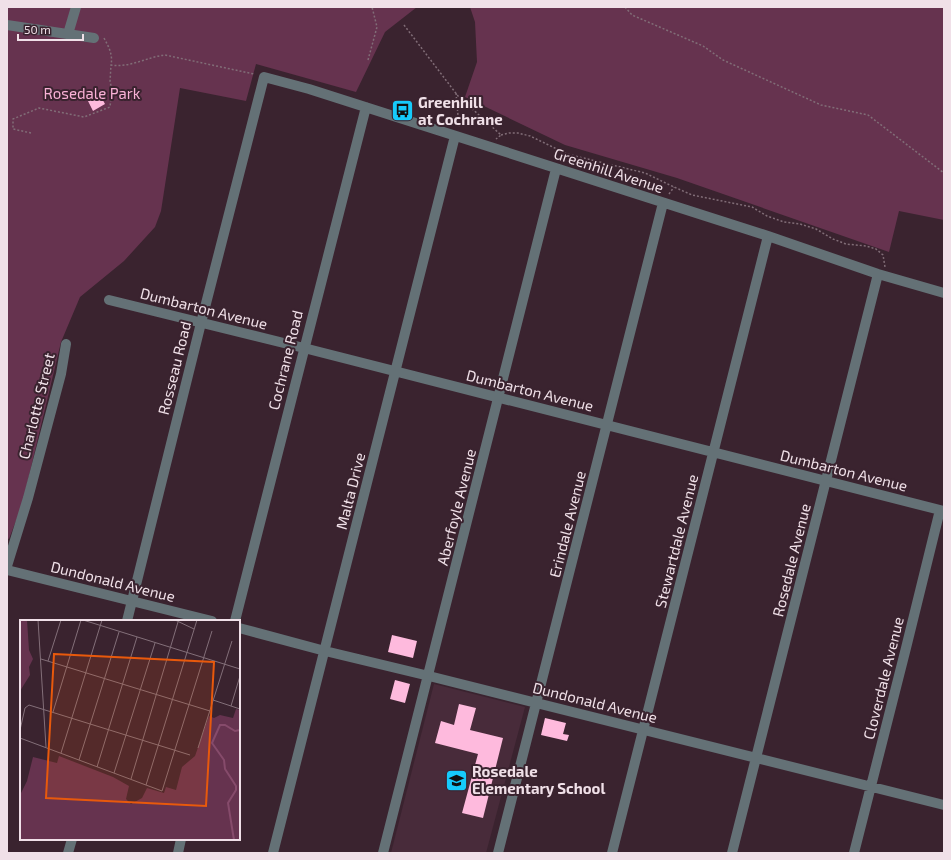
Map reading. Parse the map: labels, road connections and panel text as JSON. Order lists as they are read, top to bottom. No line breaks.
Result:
{"streets":{"street":["Greenhill Avenue","Dumbarton Avenue","Cochrane Road","Rosseau Road","Charlotte Street","Malta Drive","Aberfoyle Avenue","Erindale Avenue","Stewartdale Avenue","Rosedale Avenue","Dundonald Avenue","Cloverdale Avenue"]},"crossings":[["Greenhill Avenue","Cochrane Road"],["Greenhill Avenue","Rosseau Road"],["Greenhill Avenue","Malta Drive"],["Greenhill Avenue","Aberfoyle Avenue"],["Greenhill Avenue","Erindale Avenue"],["Greenhill Avenue","Stewartdale Avenue"],["Greenhill Avenue","Rosedale Avenue"],["Dumbarton Avenue","Cochrane Road"],["Dumbarton Avenue","Rosseau Road"],["Dumbarton Avenue","Malta Drive"],["Dumbarton Avenue","Aberfoyle Avenue"],["Dumbarton Avenue","Erindale Avenue"],["Dumbarton Avenue","Stewartdale Avenue"],["Dumbarton Avenue","Rosedale Avenue"],["Dumbarton Avenue","Cloverdale Avenue"],["Rosseau Road","Dundonald Avenue"],["Malta Drive","Dundonald Avenue"],["Aberfoyle Avenue","Dundonald Avenue"],["Erindale Avenue","Dundonald Avenue"],["Stewartdale Avenue","Dundonald Avenue"],["Rosedale Avenue","Dundonald Avenue"],["Dundonald Avenue","Cloverdale Avenue"]],"parks":["Rosedale Park"],"places":{"bus stop":["Greenhill at Cochrane"],"school or university":["Rosedale Elementary School"]},"scale_bar":"50 m"}
